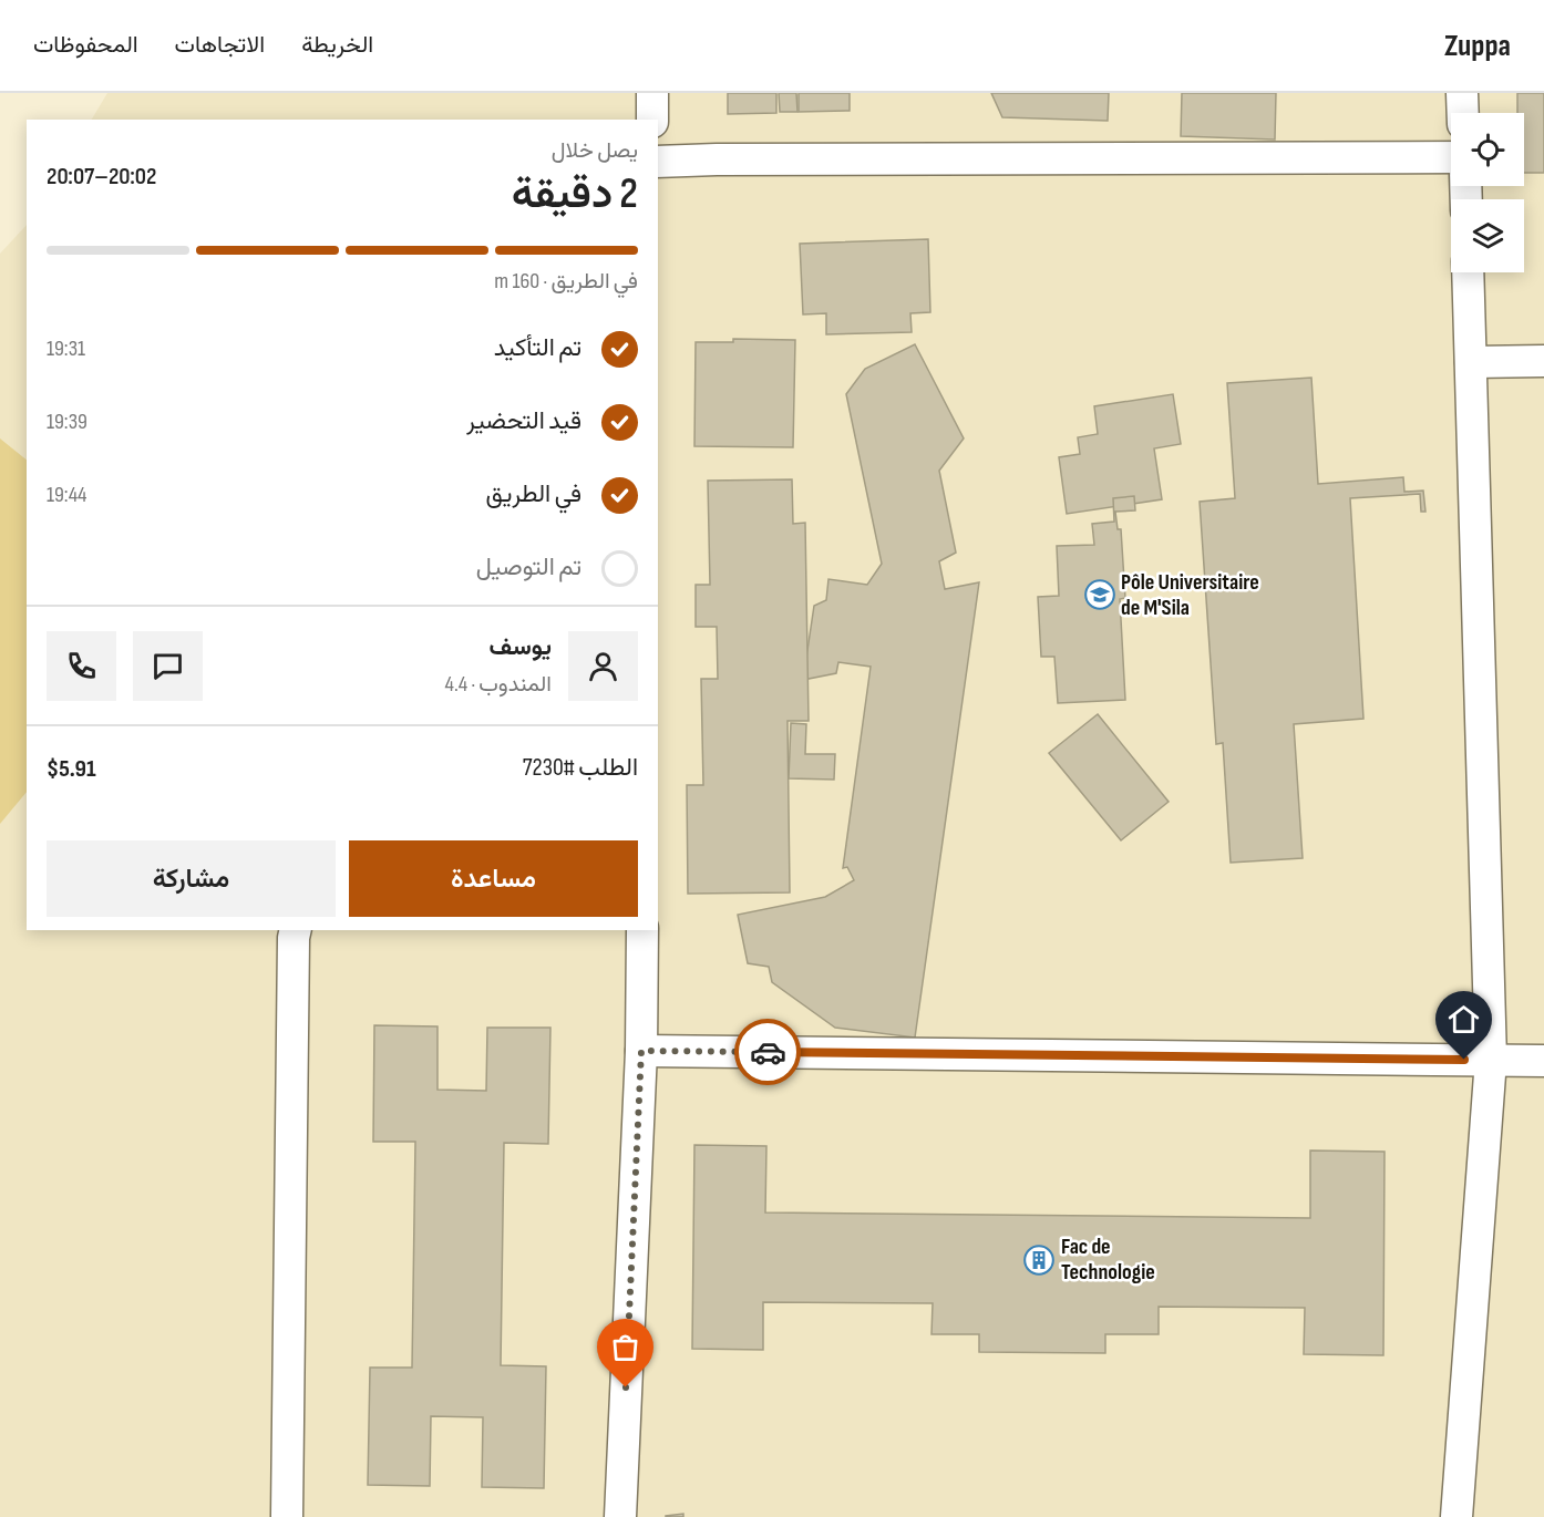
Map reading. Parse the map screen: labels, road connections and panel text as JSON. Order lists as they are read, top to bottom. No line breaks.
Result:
{"places":{"school or university":["Pôle Universitaire de M'Sila"],"building":["Fac de Technologie"]},"page":{"header":"Zuppa","nav":["الخريطة","الاتجاهات","المحفوظات"],"heading":["2 دقيقة","يصل خلال","20:02–20:07"],"panel":["يوسف","المندوب · 4.4","الطلب #7230","$5.91"],"bar":"في الطريق · 160 m","list":[["تم التأكيد","19:31"],["قيد التحضير","19:39"],["في الطريق","19:44"],"تم التوصيل"],"buttons":["مساعدة","مشاركة"]}}
